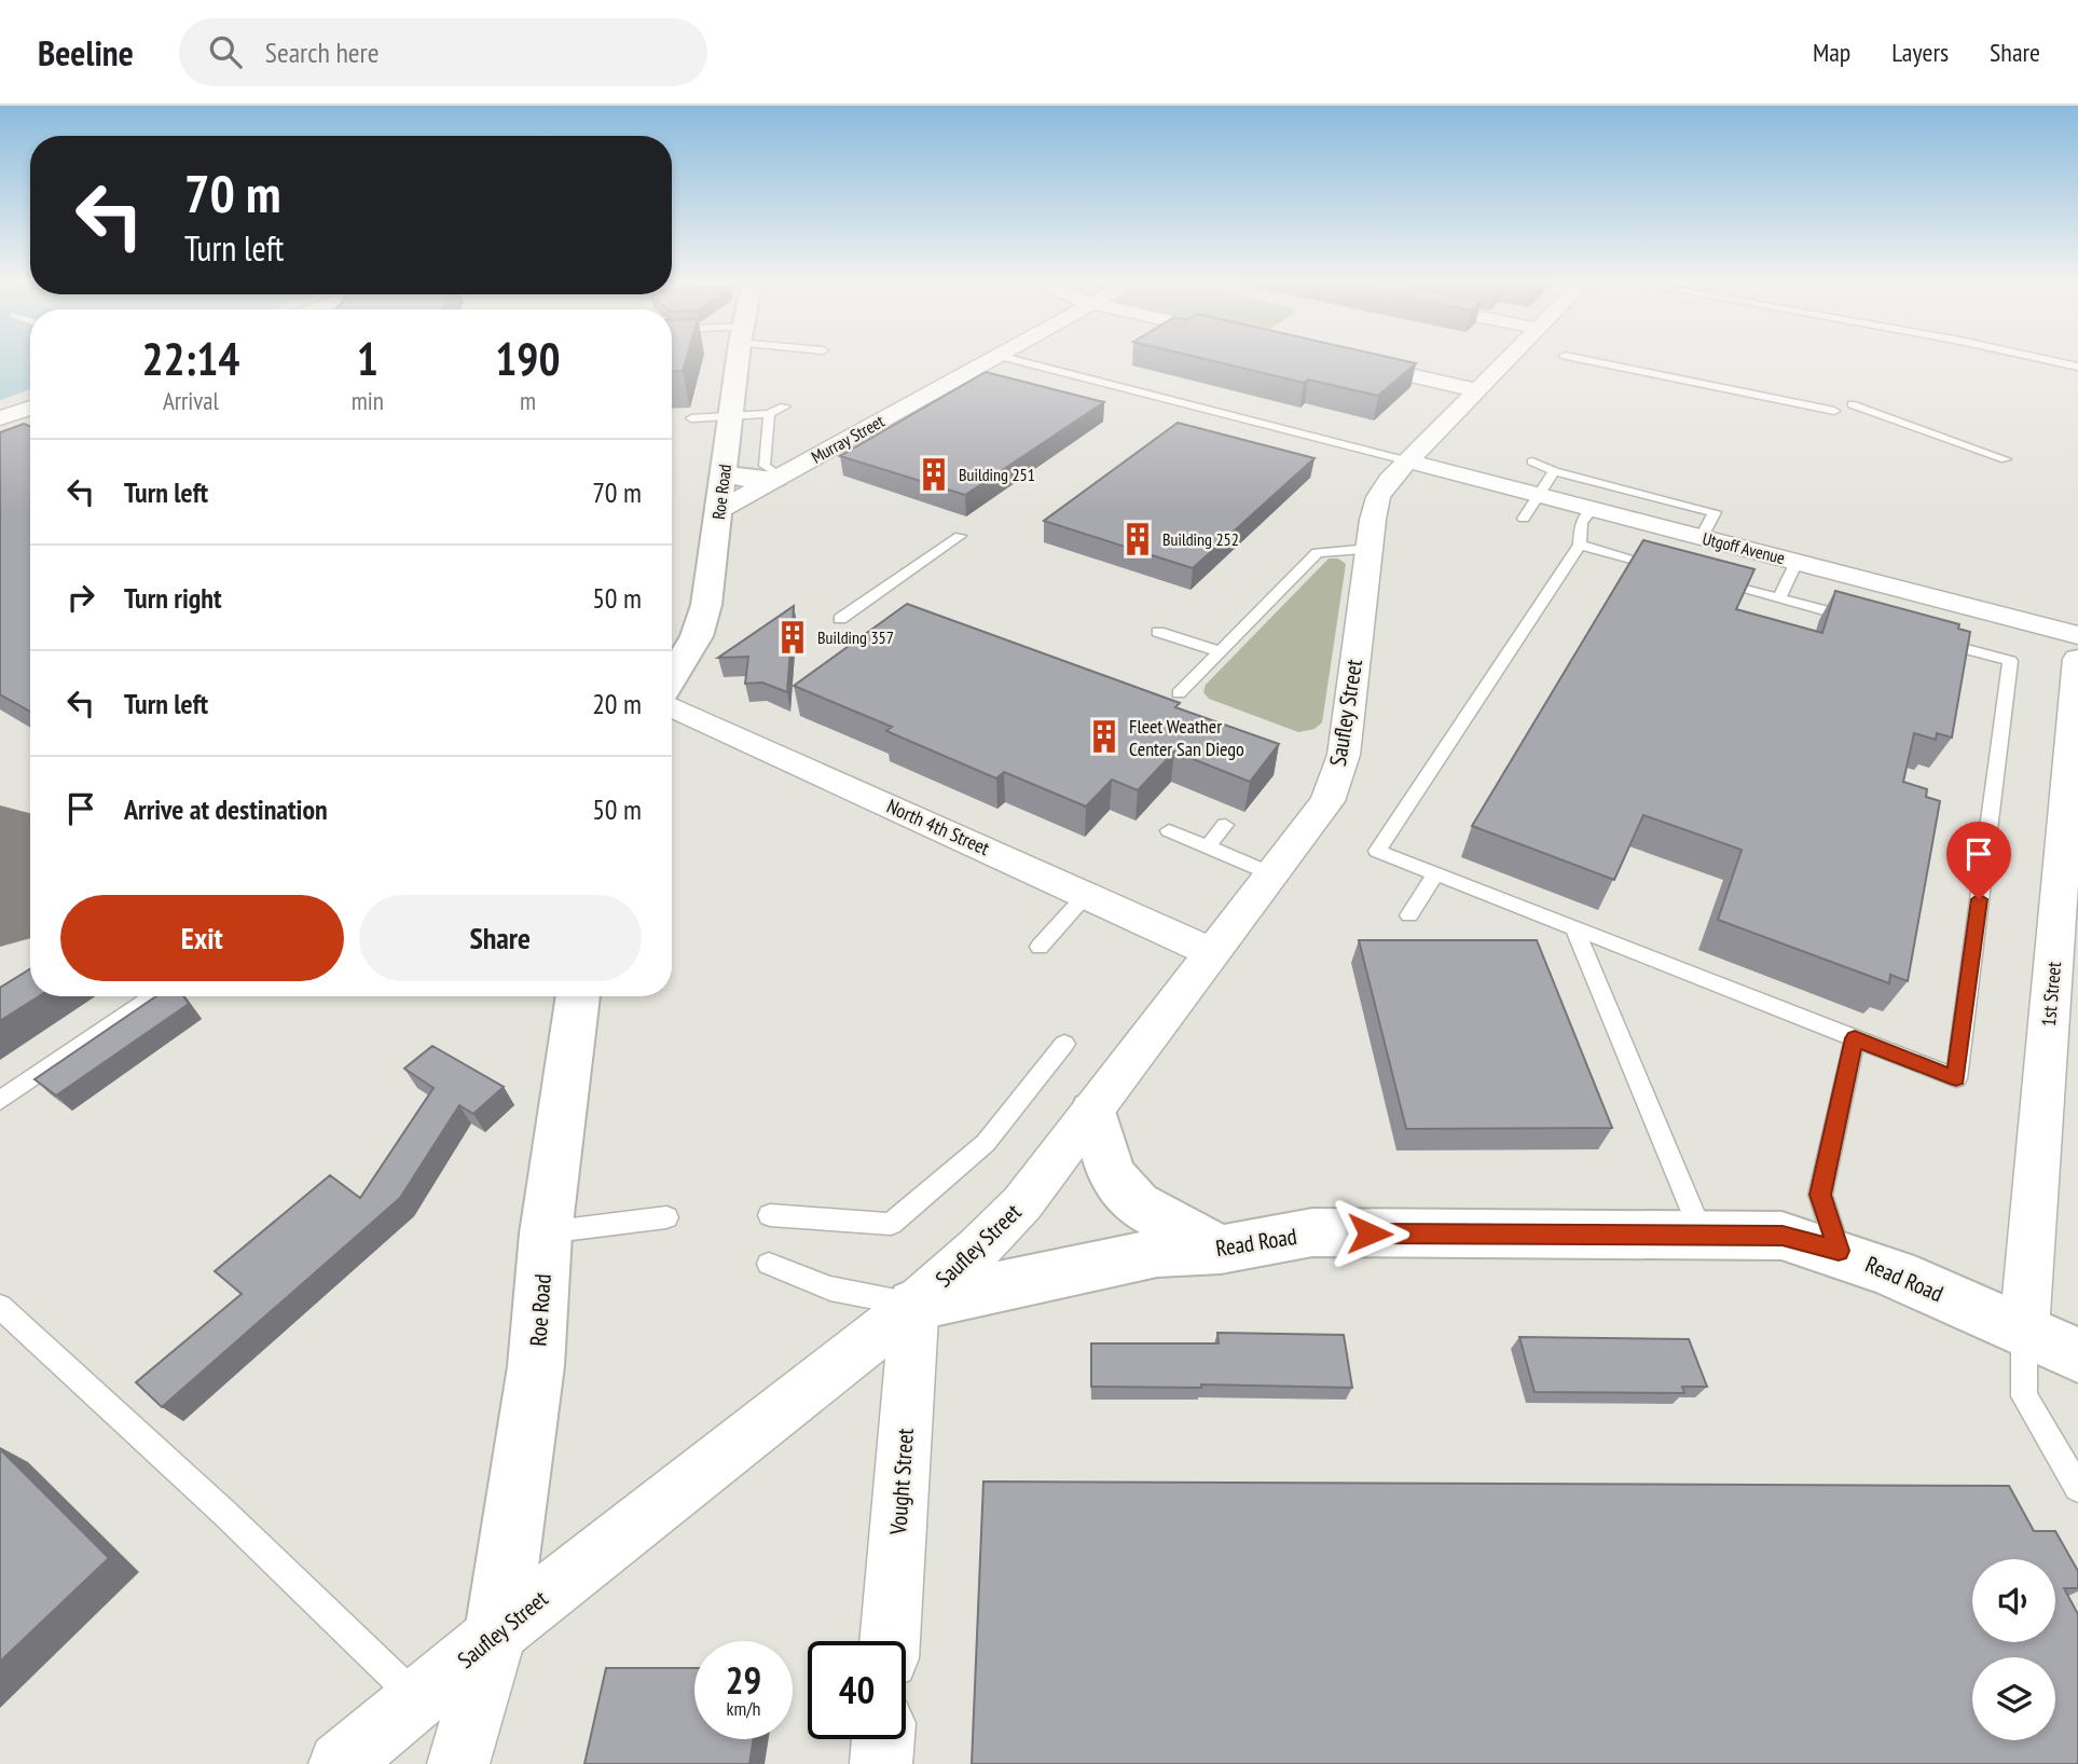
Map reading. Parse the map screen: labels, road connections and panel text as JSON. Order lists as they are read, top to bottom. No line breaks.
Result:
{"streets":{"street":["Murray Street","Roe Road","Utgoff Avenue","Saufley Street","North 4th Street","1st Street","Read Road","Vought Street"]},"crossings":[["Murray Street","Roe Road"],["Roe Road","Saufley Street"],["Utgoff Avenue","Saufley Street"],["Saufley Street","North 4th Street"],["Saufley Street","Read Road"],["Saufley Street","Vought Street"],["1st Street","Read Road"],["Read Road","Vought Street"]],"places":{"building":["Building 251","Building 252","Building 357","Fleet Weather Center San Diego"]},"page":{"header":"Beeline","search":"Search here","nav":["Map","Layers","Share"],"turn":["70 m","Turn left"],"eta":["22:14","Arrival","1","min","190","m"],"list":[{"name":"Turn left","value":"70 m"},{"name":"Turn right","value":"50 m"},{"name":"Turn left","value":"20 m"},{"name":"Arrive at destination","value":"50 m"}],"buttons":["Exit","Share"],"speed":"29 km/h","limit":"40"}}
